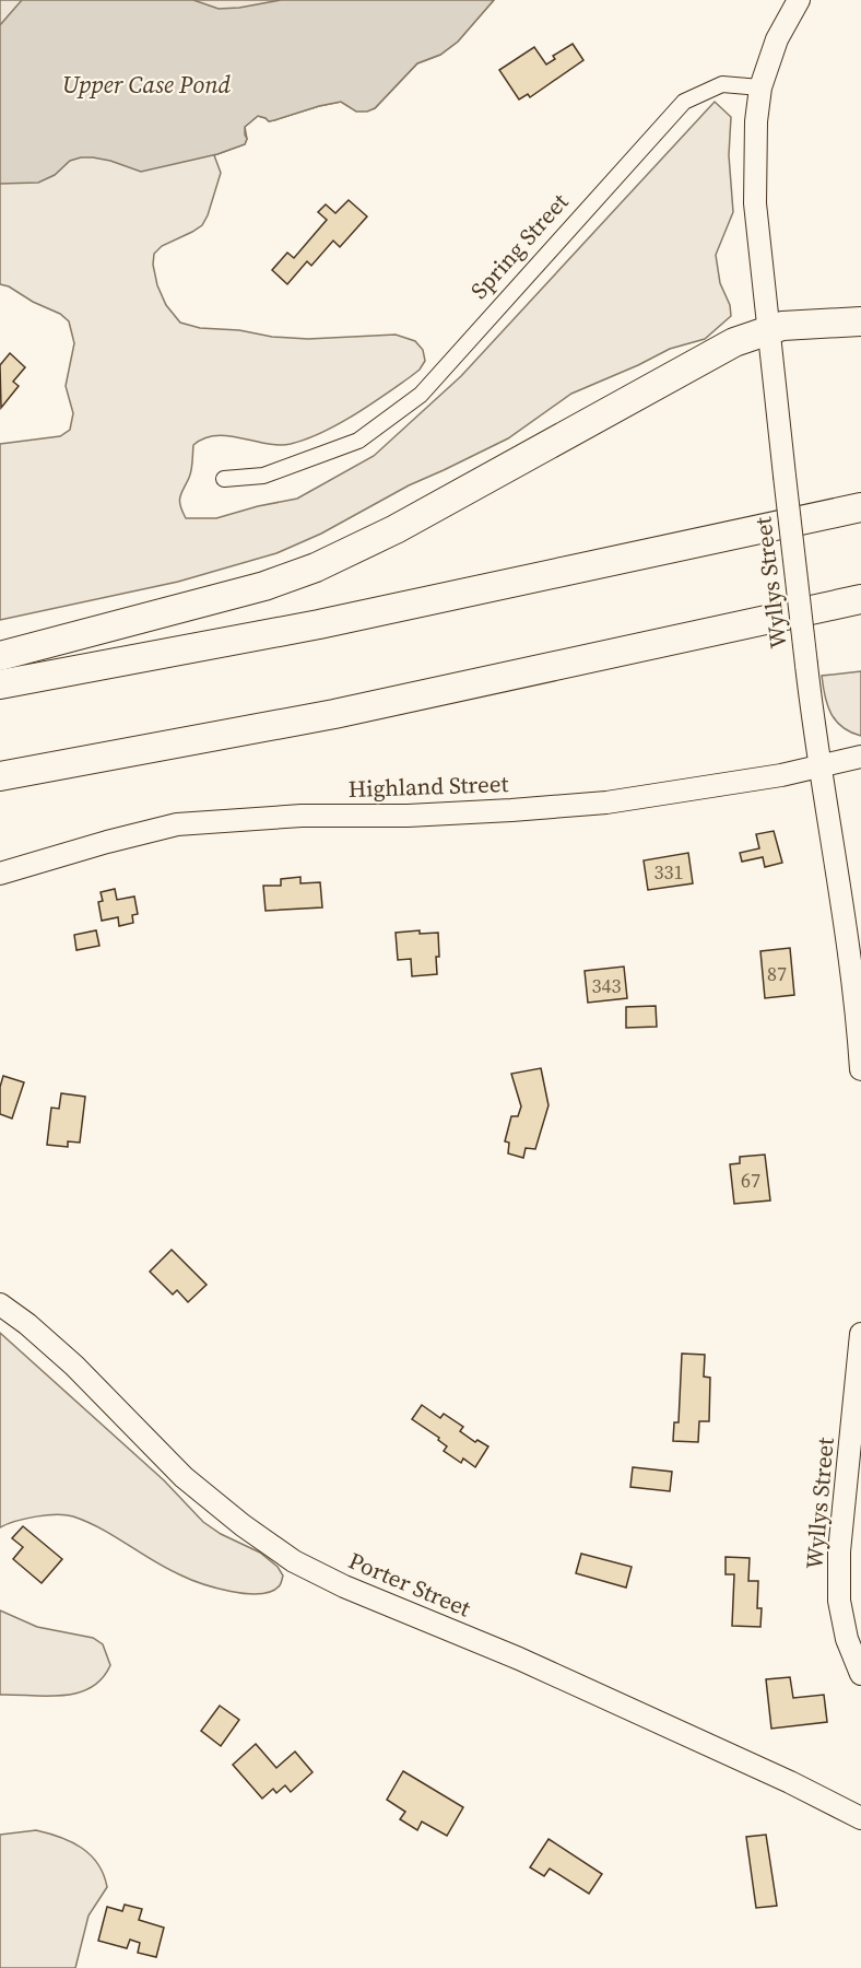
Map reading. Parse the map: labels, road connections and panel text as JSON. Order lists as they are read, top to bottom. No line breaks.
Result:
{"streets":{"street":["Spring Street","Wyllys Street","Highland Street","Porter Street"]},"crossings":[["Spring Street","Wyllys Street"],["Wyllys Street","Highland Street"]],"water":["Upper Case Pond"],"house_numbers":["331","87","343","67"]}
